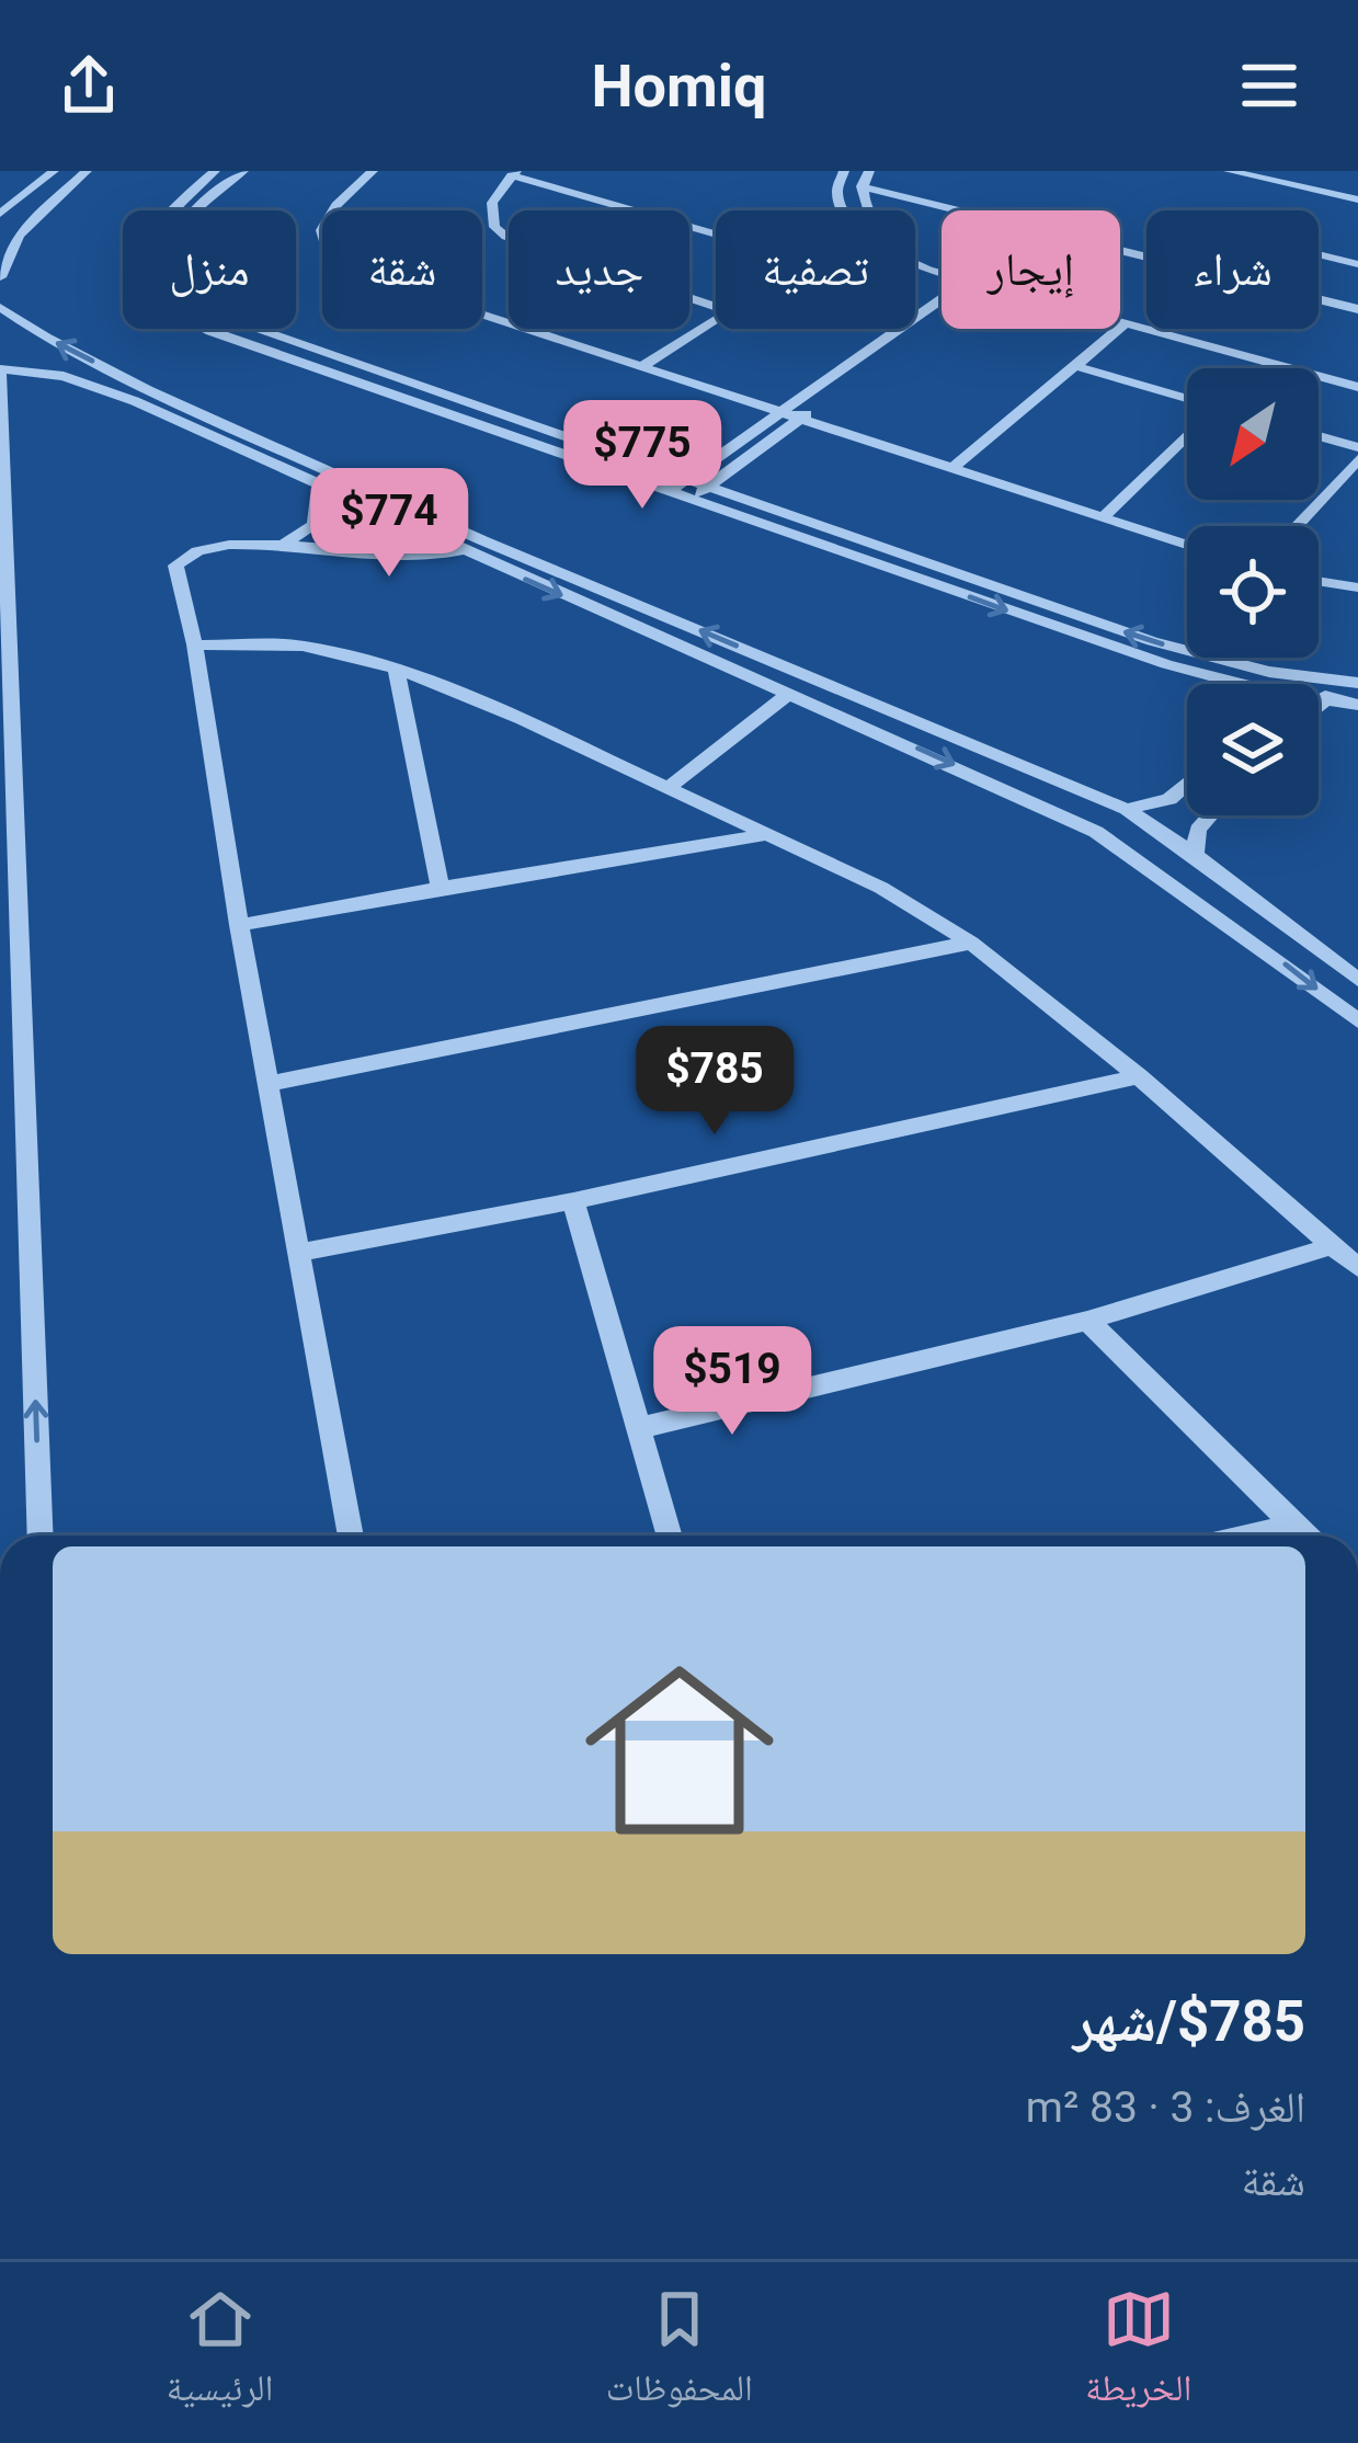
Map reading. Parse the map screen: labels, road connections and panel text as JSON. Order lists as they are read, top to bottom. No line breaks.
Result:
{"north":"bottom left","page":{"header":"Homiq","chip":["شراء","إيجار","تصفية","جديد","شقة","منزل"],"price":["$775","$774","$785","$519"],"list":[{"name":"$785/شهر","note":"الغرف: 3 · 83 m² · شقة"}],"tabs":["الخريطة","المحفوظات","الرئيسية"]}}
